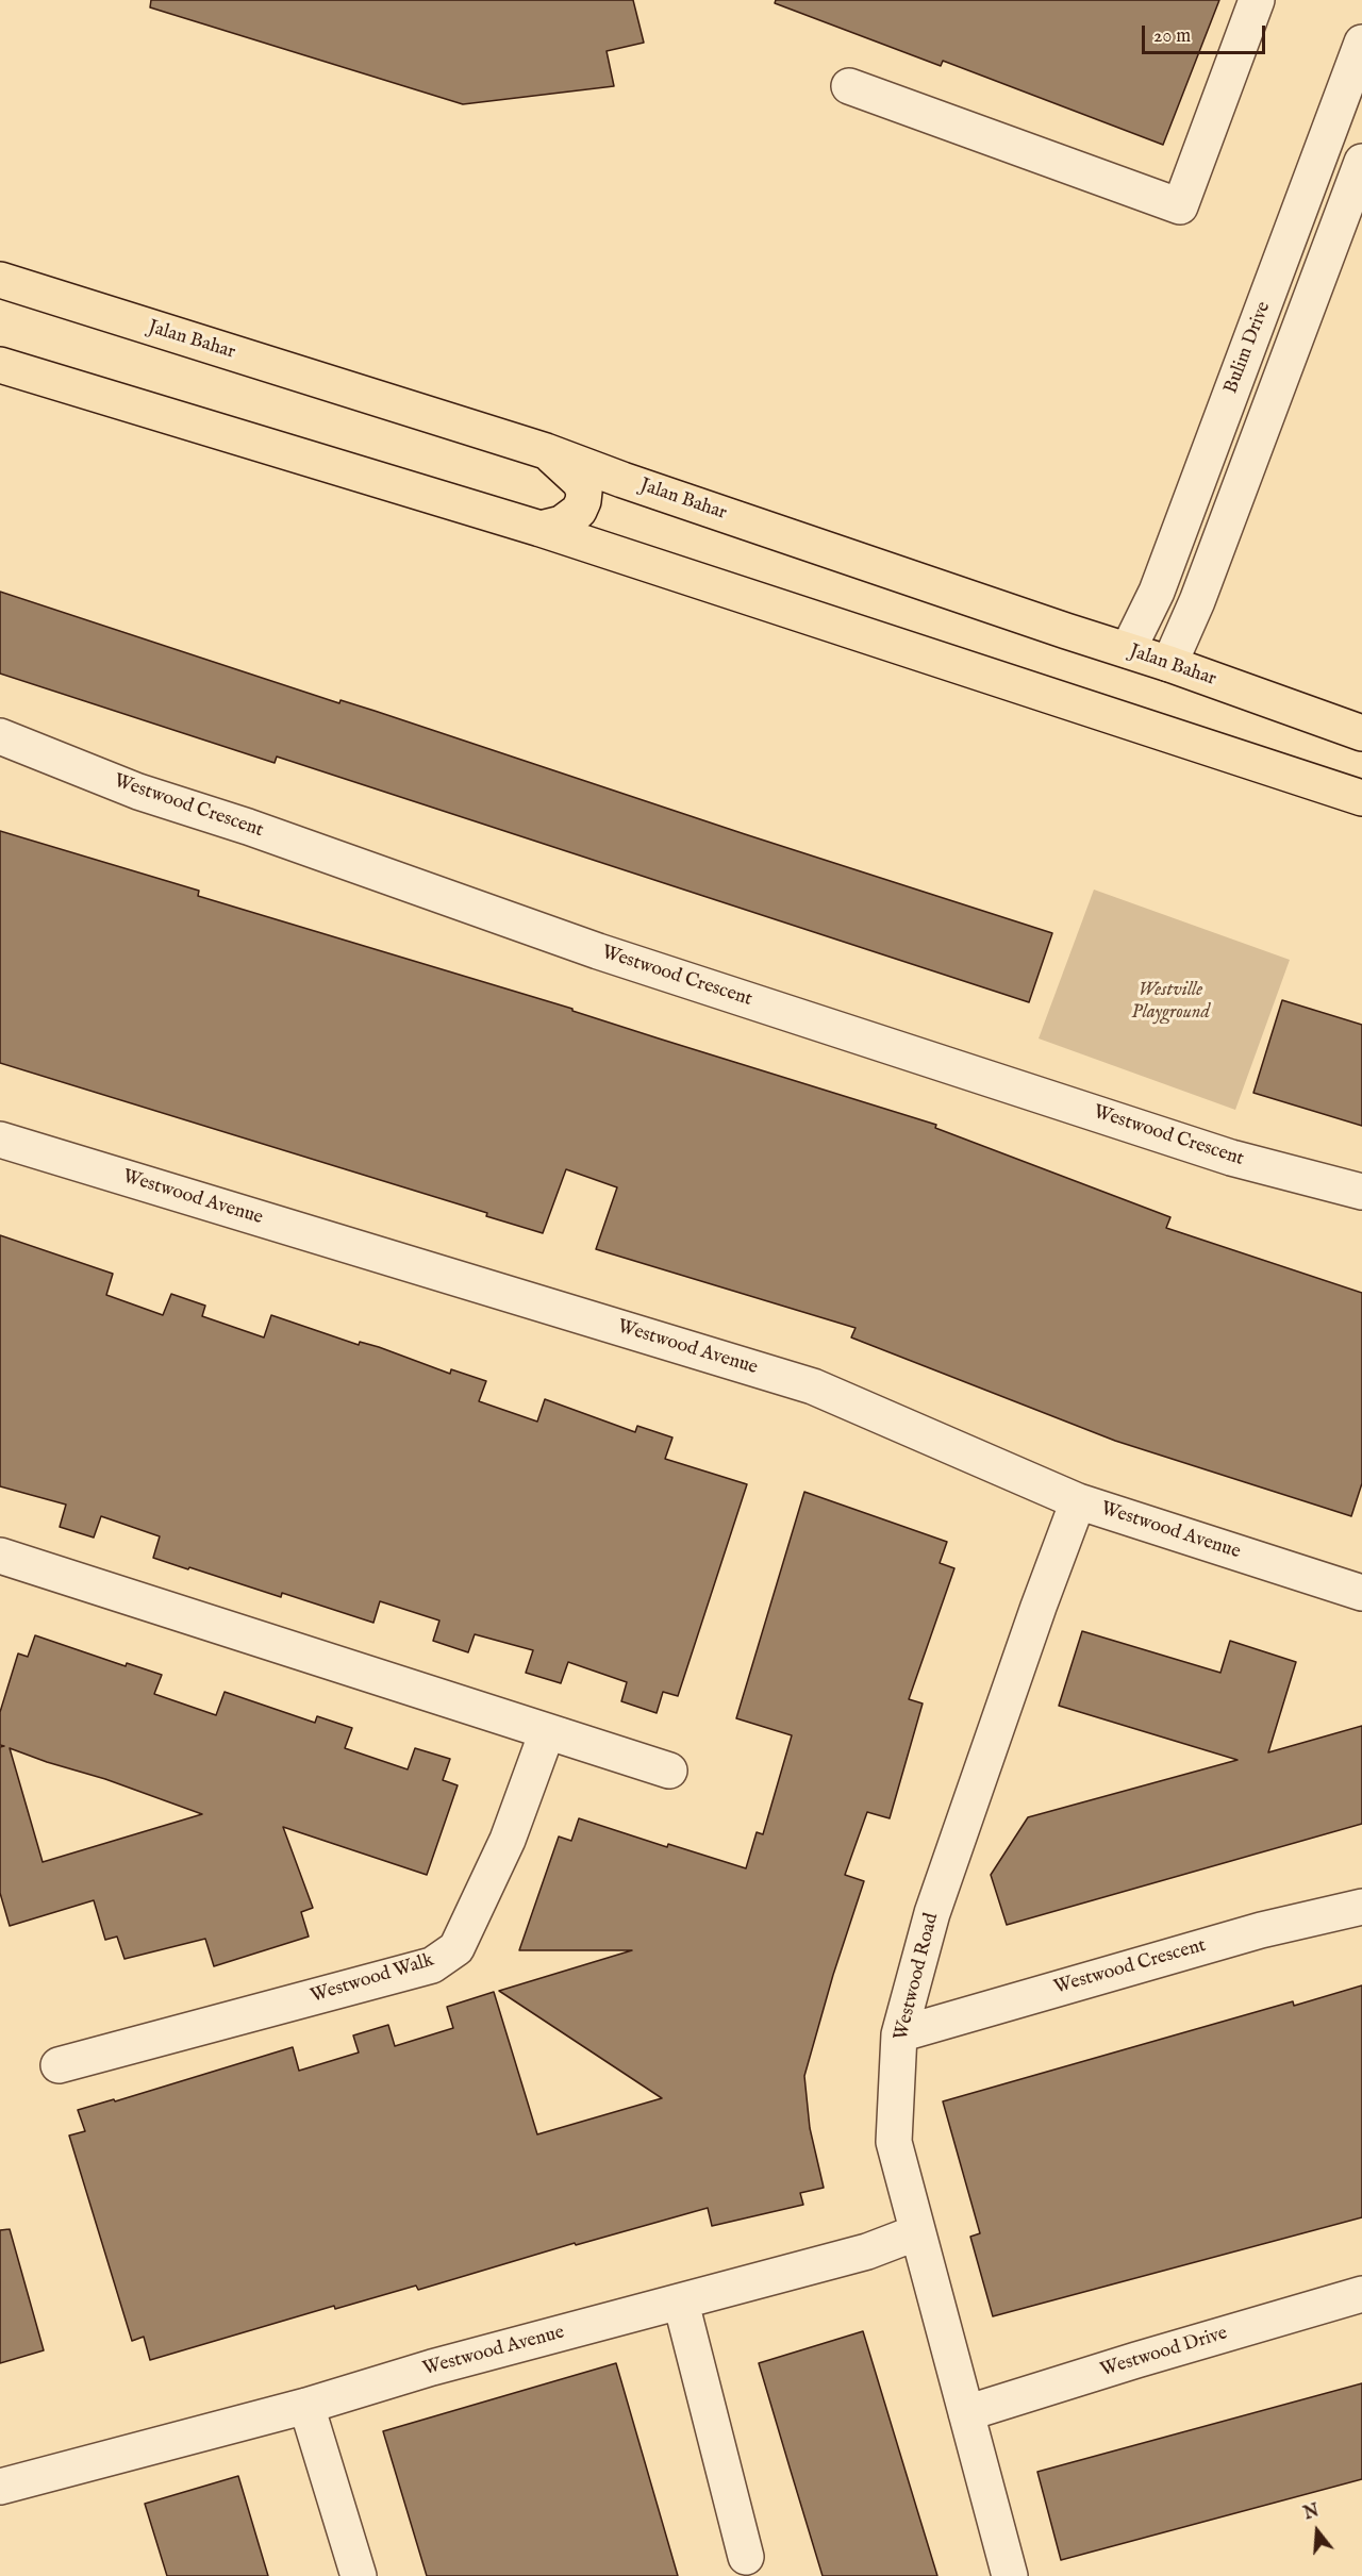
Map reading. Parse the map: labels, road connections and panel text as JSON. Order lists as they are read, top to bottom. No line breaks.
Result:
{"streets":{"main road":["Jalan Bahar"],"street":["Bulim Drive","Westwood Crescent","Westwood Avenue","Westwood Road","Westwood Walk","Westwood Drive"]},"crossings":[["Jalan Bahar","Bulim Drive"],["Westwood Crescent","Westwood Road"],["Westwood Avenue","Westwood Road"],["Westwood Road","Westwood Drive"]],"parks":["Westville Playground"],"scale_bar":"20 m","north":"top"}
